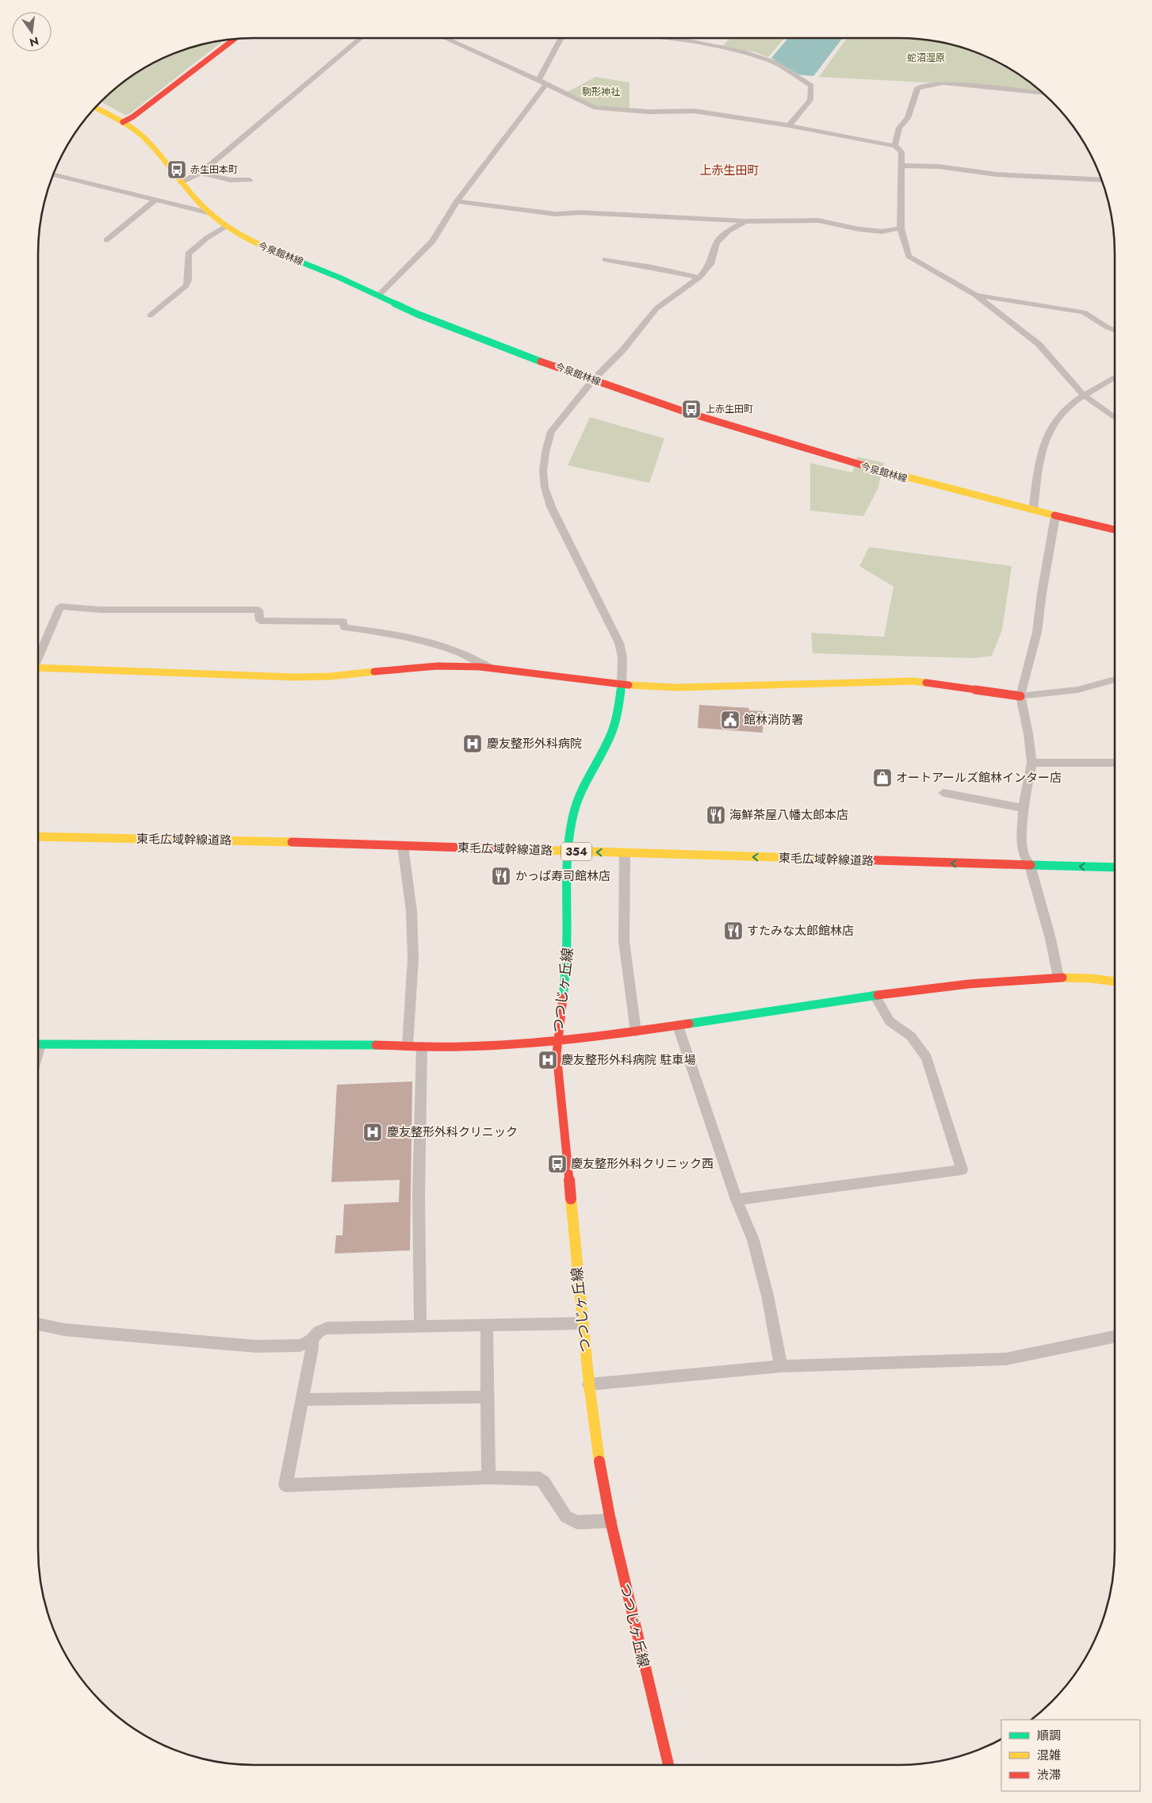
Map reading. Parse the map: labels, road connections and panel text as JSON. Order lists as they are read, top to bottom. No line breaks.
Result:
{"streets":{"main road":["今泉館林線","東毛広域幹線道路","354","つつじヶ丘線"]},"crossings":[["東毛広域幹線道路","つつじヶ丘線"]],"one_way":["東毛広域幹線道路"],"districts":["上赤生田町"],"parks":["蛇沼湿原","駒形神社"],"places":{"bus stop":["赤生田本町","上赤生田町","慶友整形外科クリニック西"],"public building":["館林消防署"],"hospital":["慶友整形外科病院","慶友整形外科病院 駐車場","慶友整形外科クリニック"],"shop":["オートアールズ館林インター店"],"restaurant":["海鮮茶屋八幡太郎本店","かっぱ寿司館林店","すたみな太郎館林店"]},"legend":["順調","混雑","渋滞"],"north":"bottom"}
